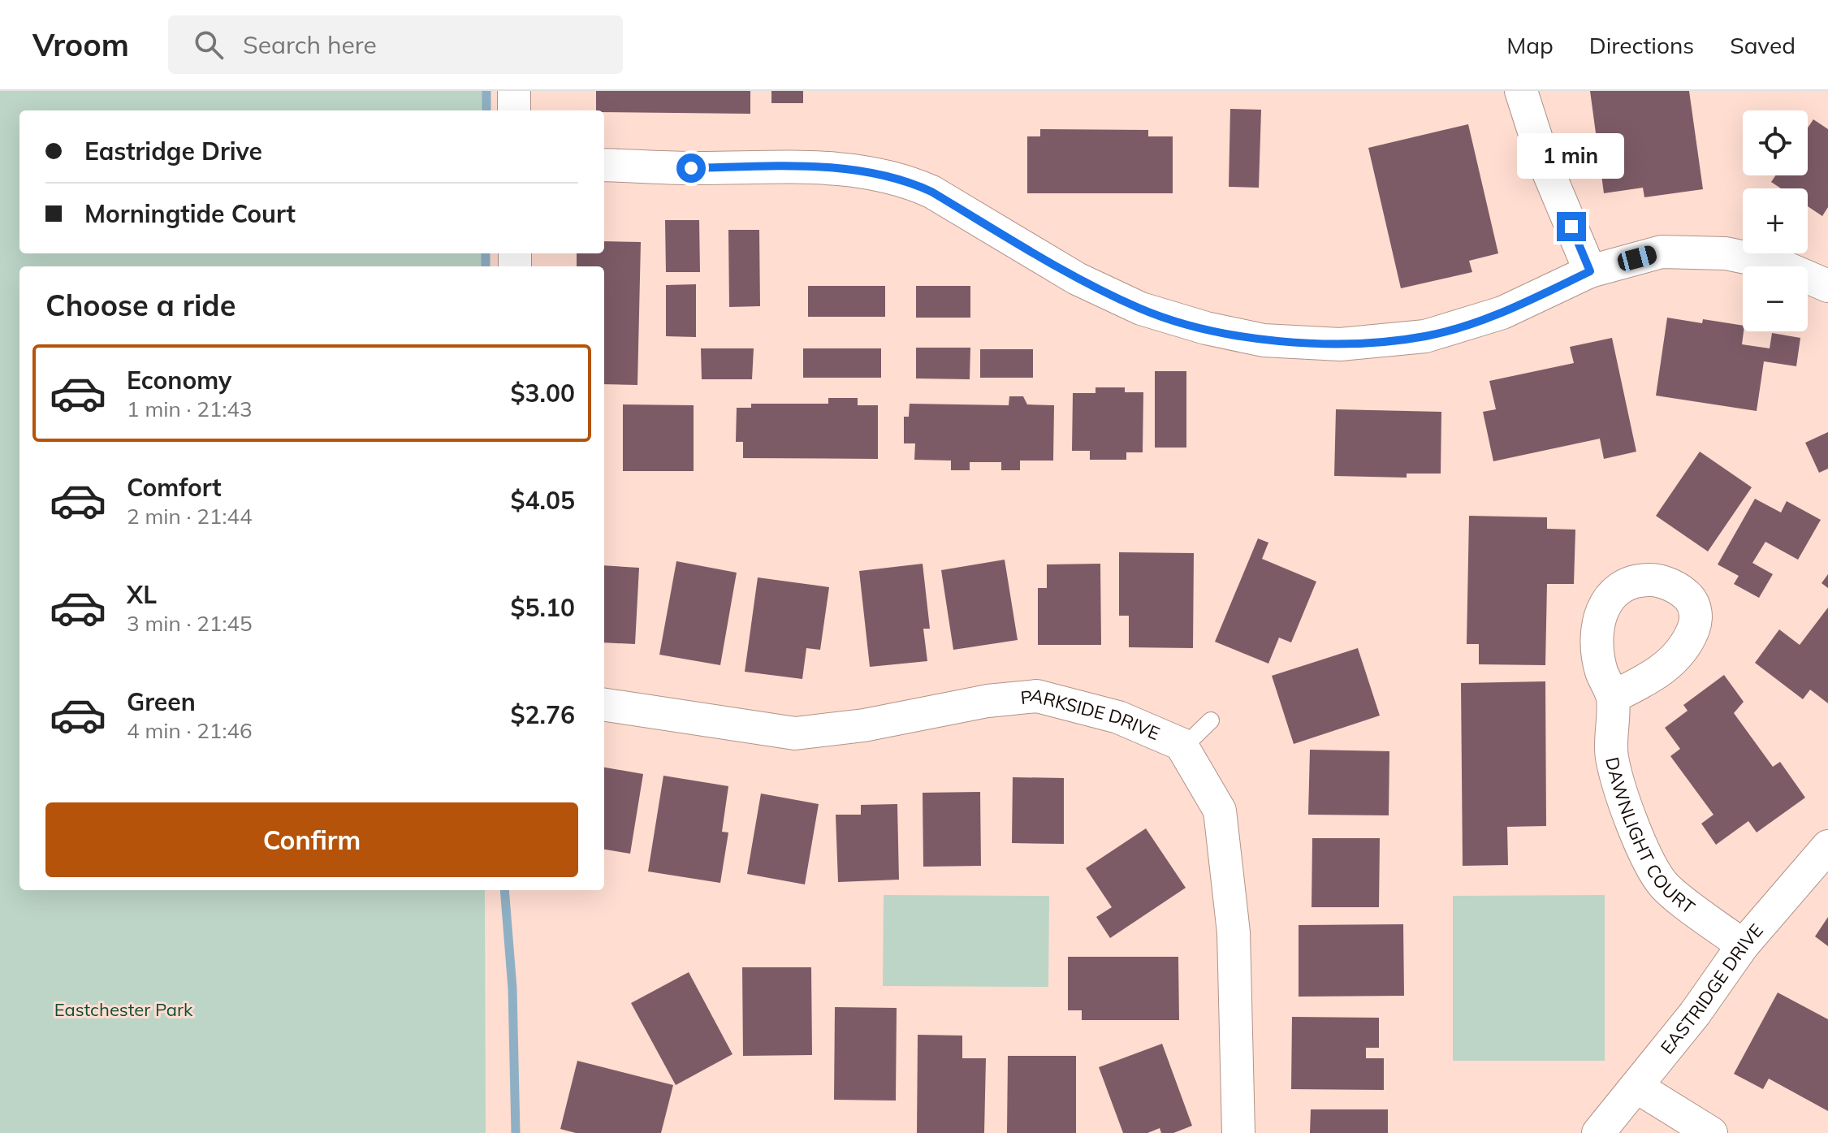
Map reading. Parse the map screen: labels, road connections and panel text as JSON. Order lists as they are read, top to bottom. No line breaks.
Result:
{"streets":{"street":["PARKSIDE DRIVE","DAWNLIGHT COURT","EASTRIDGE DRIVE"]},"crossings":[["DAWNLIGHT COURT","EASTRIDGE DRIVE"]],"parks":["Eastchester Park"],"page":{"header":"Vroom","search":"Search here","nav":["Map","Directions","Saved"],"map_buttons":["+","−"],"banner":["Eastridge Drive","Morningtide Court"],"bubble":"1 min","heading":"Choose a ride","list":[{"name":"Economy","note":"1 min · 21:43","value":"$3.00"},{"name":"Comfort","note":"2 min · 21:44","value":"$4.05"},{"name":"XL","note":"3 min · 21:45","value":"$5.10"},{"name":"Green","note":"4 min · 21:46","value":"$2.76"}],"buttons":"Confirm"}}
